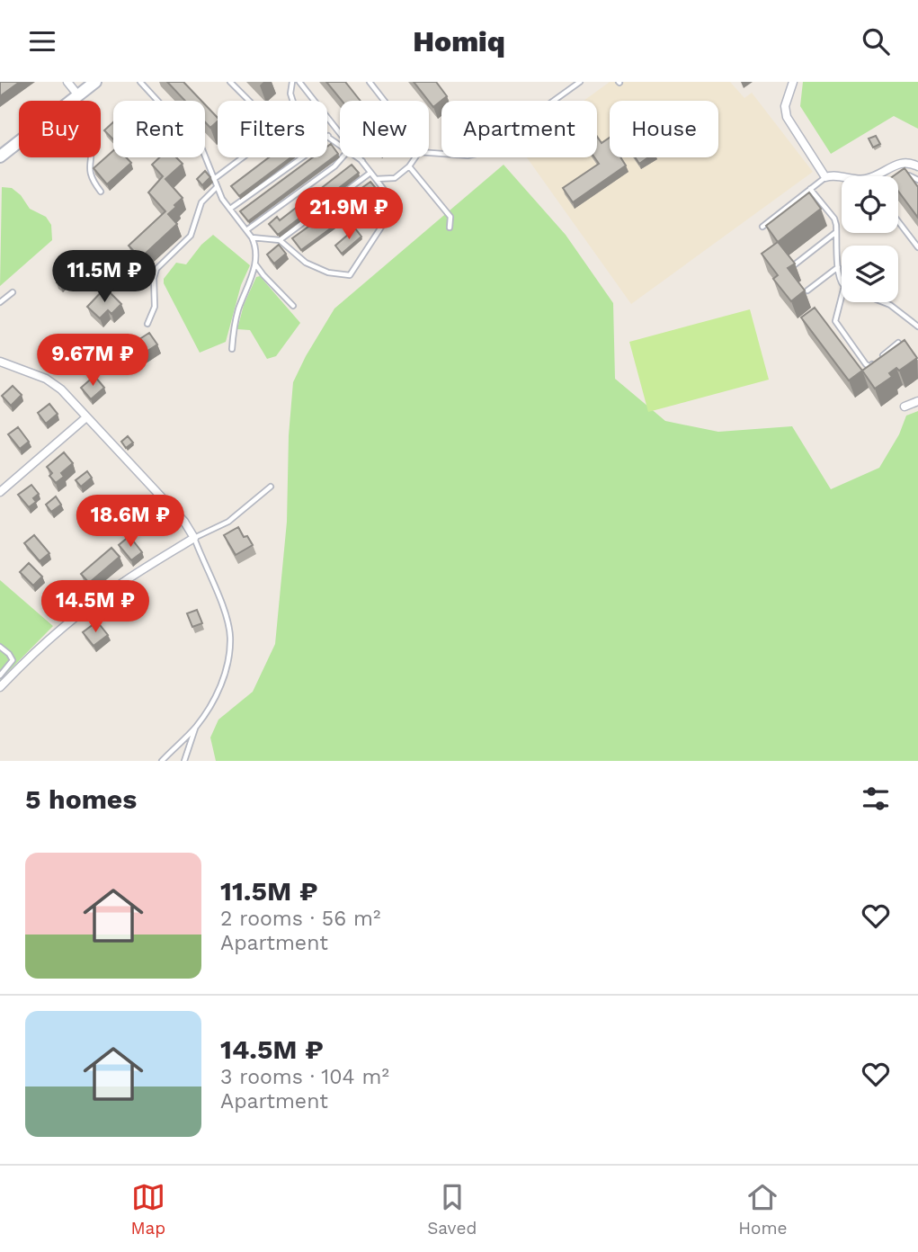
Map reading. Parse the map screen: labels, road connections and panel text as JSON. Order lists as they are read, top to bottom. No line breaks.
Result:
{"page":{"header":"Homiq","chip":["Buy","Rent","Filters","New","Apartment","House"],"price":["21.9M ₽","11.5M ₽","9.67M ₽","18.6M ₽","14.5M ₽"],"heading":"5 homes","list":[{"name":"11.5M ₽","note":"2 rooms · 56 m² · Apartment"},{"name":"14.5M ₽","note":"3 rooms · 104 m² · Apartment"}],"tabs":["Map","Saved","Home"]}}
